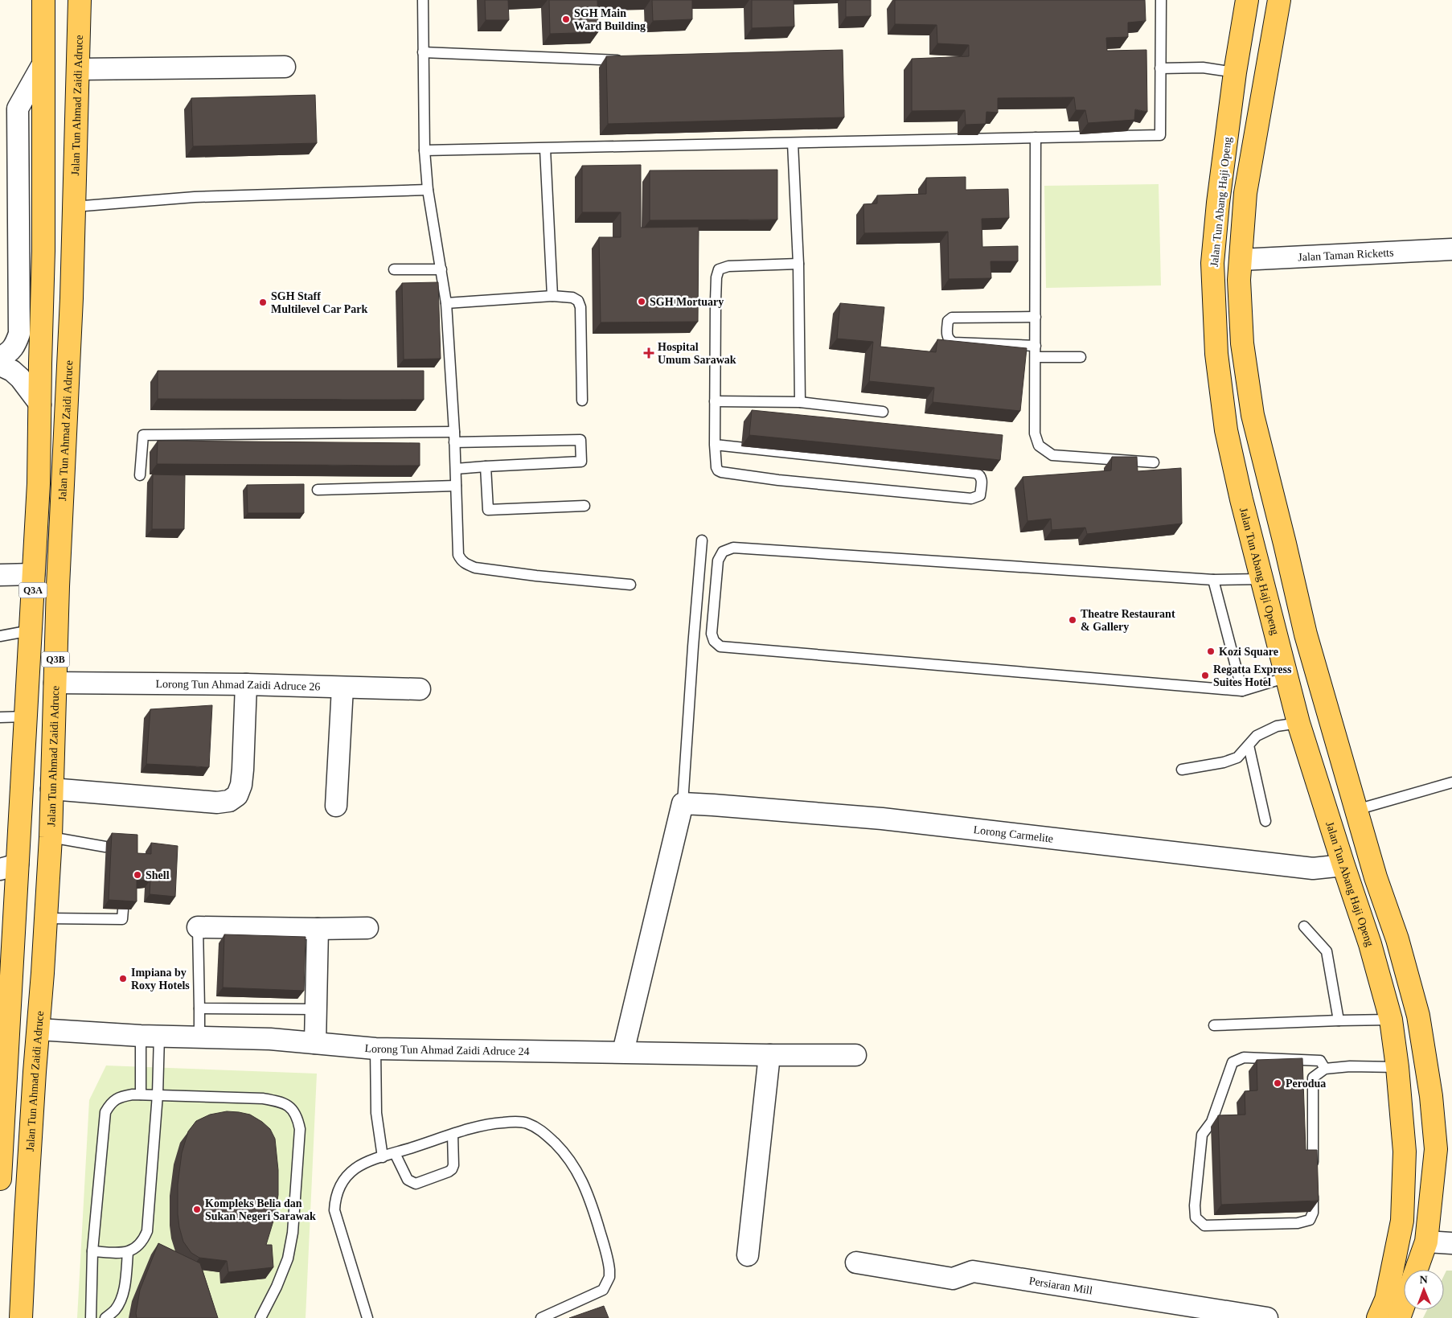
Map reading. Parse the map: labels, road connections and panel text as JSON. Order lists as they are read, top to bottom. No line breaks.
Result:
{"streets":{"main road":["Jalan Tun Ahmad Zaidi Adruce","Jalan Tun Abang Haji Openg","Q3A","Q3B"],"street":["Jalan Taman Ricketts","Lorong Tun Ahmad Zaidi Adruce 26","Lorong Carmelite","Lorong Tun Ahmad Zaidi Adruce 24","Persiaran Mill"]},"crossings":[["Jalan Tun Ahmad Zaidi Adruce","Lorong Tun Ahmad Zaidi Adruce 26"],["Jalan Tun Ahmad Zaidi Adruce","Lorong Tun Ahmad Zaidi Adruce 24"],["Jalan Tun Abang Haji Openg","Lorong Carmelite"]],"places":{"other":["SGH Main Ward Building","SGH Mortuary","SGH Staff Multilevel Car Park","Theatre Restaurant & Gallery","Kozi Square","Regatta Express Suites Hotel","Shell","Impiana by Roxy Hotels","Perodua","Kompleks Belia dan Sukan Negeri Sarawak"],"health":["Hospital Umum Sarawak"]},"north":"top"}
